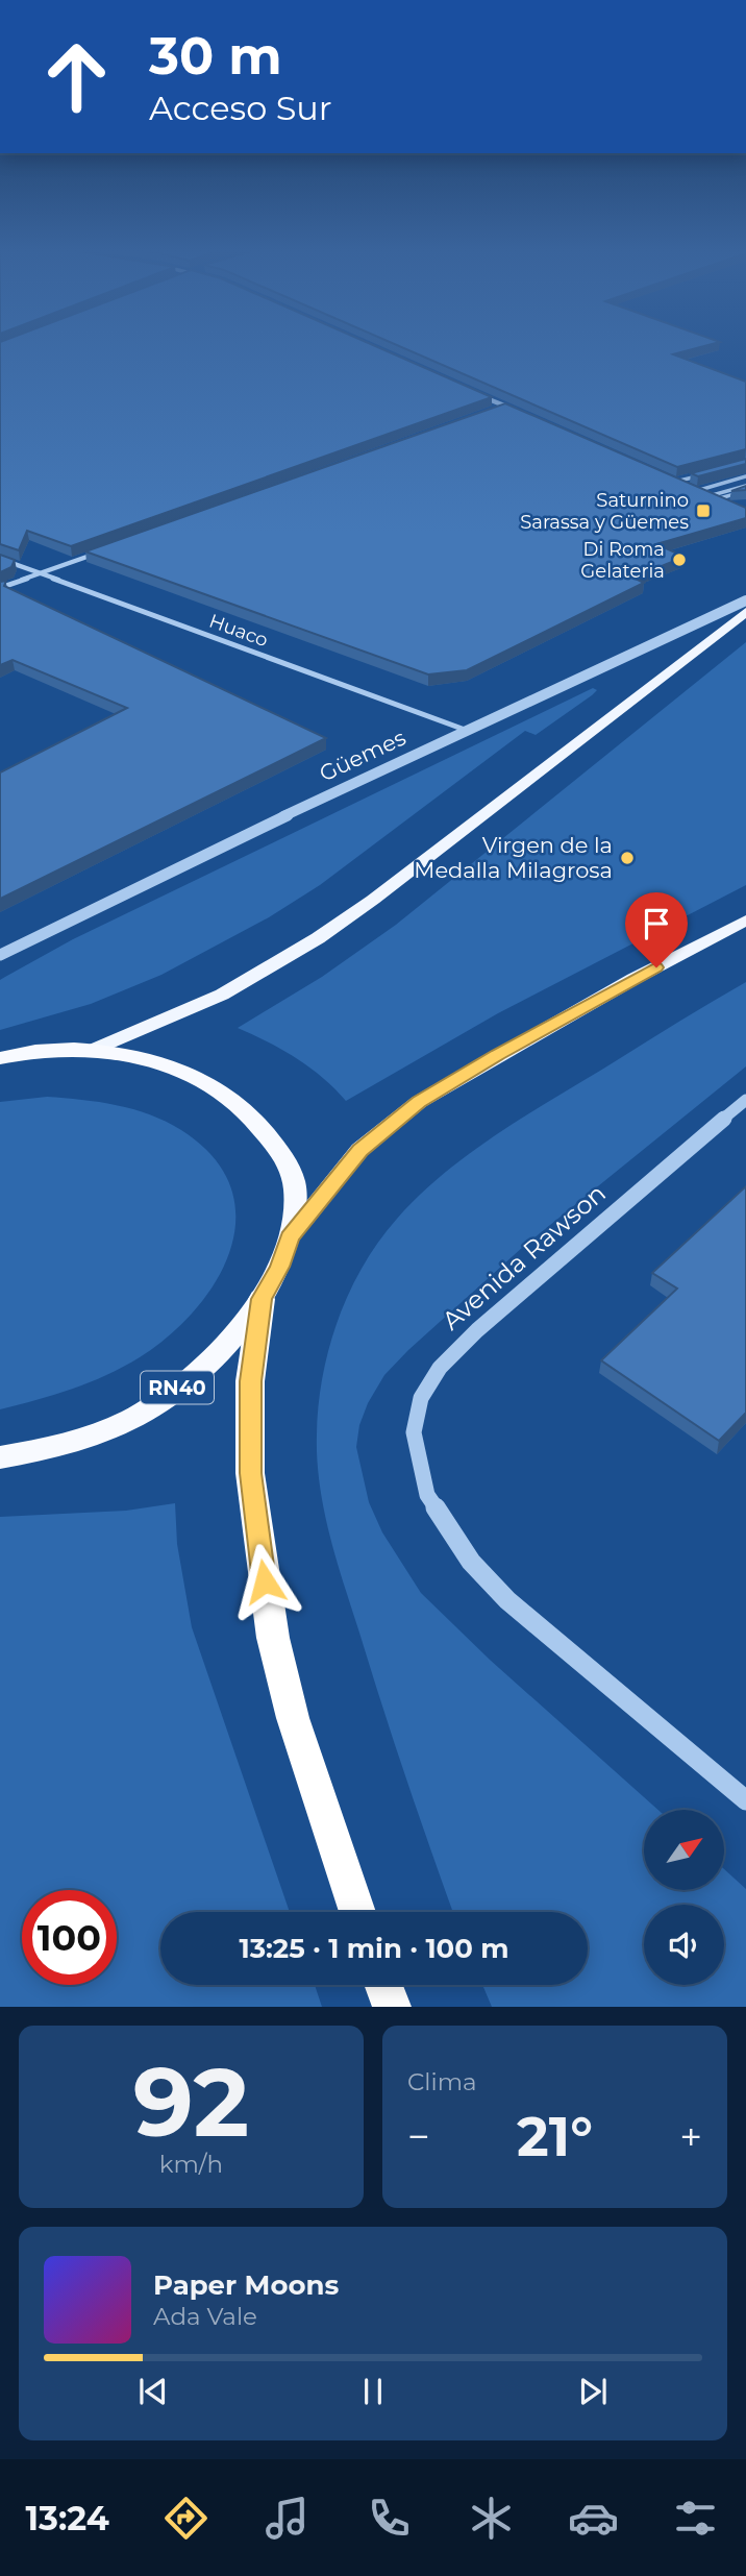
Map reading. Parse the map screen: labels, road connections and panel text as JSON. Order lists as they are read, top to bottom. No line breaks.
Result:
{"streets":{"highway":["RN40"],"street":["Huaco","Güemes","Avenida Rawson"]},"crossings":[["Huaco","Güemes"]],"places":{"transit":["Saturnino Sarassa y Güemes"],"other":["Di Roma Gelateria","Virgen de la Medalla Milagrosa"]},"north":"top right","page":{"turn":["30 m","Acceso Sur"],"limit":"100","trip":"13:25 · 1 min · 100 m","tile":[["92","km/h"],"Clima"],"heat":["−","21°","+"],"song":["Paper Moons","Ada Vale"],"tabs":"13:24"}}
